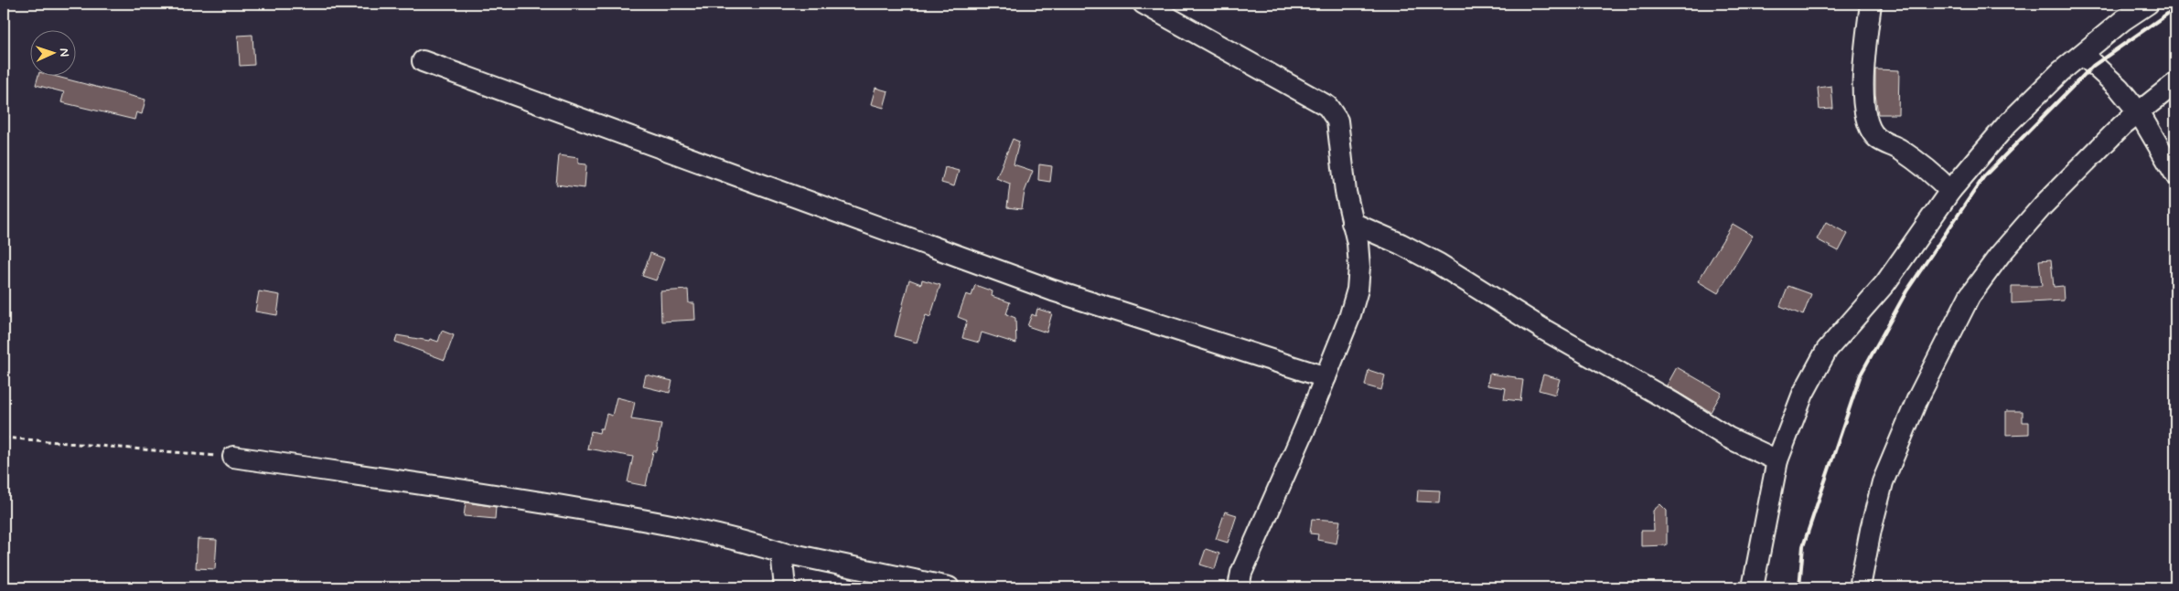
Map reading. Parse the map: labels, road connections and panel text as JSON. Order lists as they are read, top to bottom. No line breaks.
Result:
{"north":"right"}
